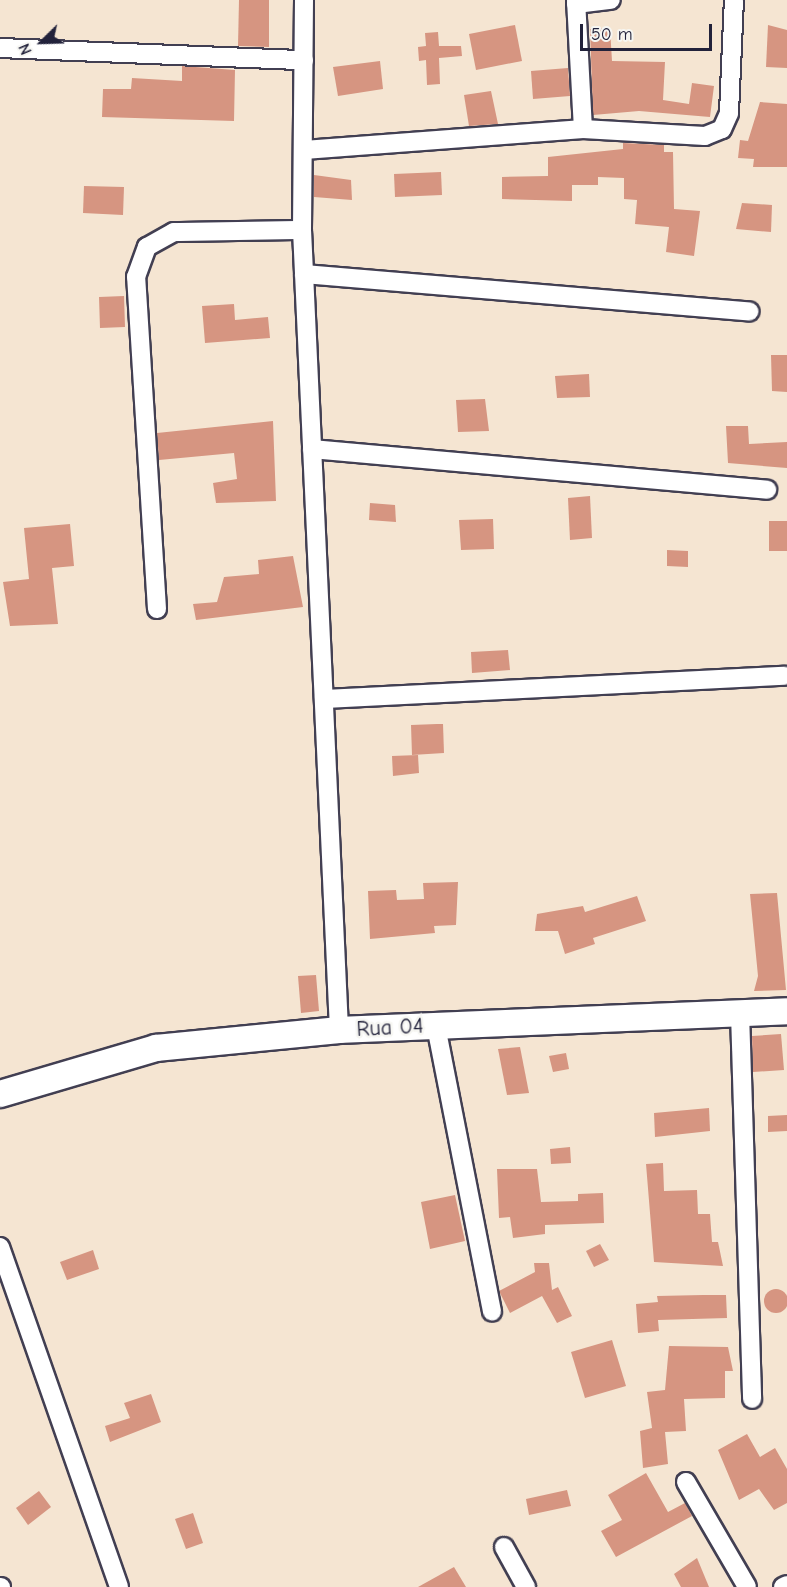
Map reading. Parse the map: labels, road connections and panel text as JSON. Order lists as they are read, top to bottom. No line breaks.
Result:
{"streets":{"street":["Rua 04"]},"scale_bar":"50 m","north":"bottom left"}
